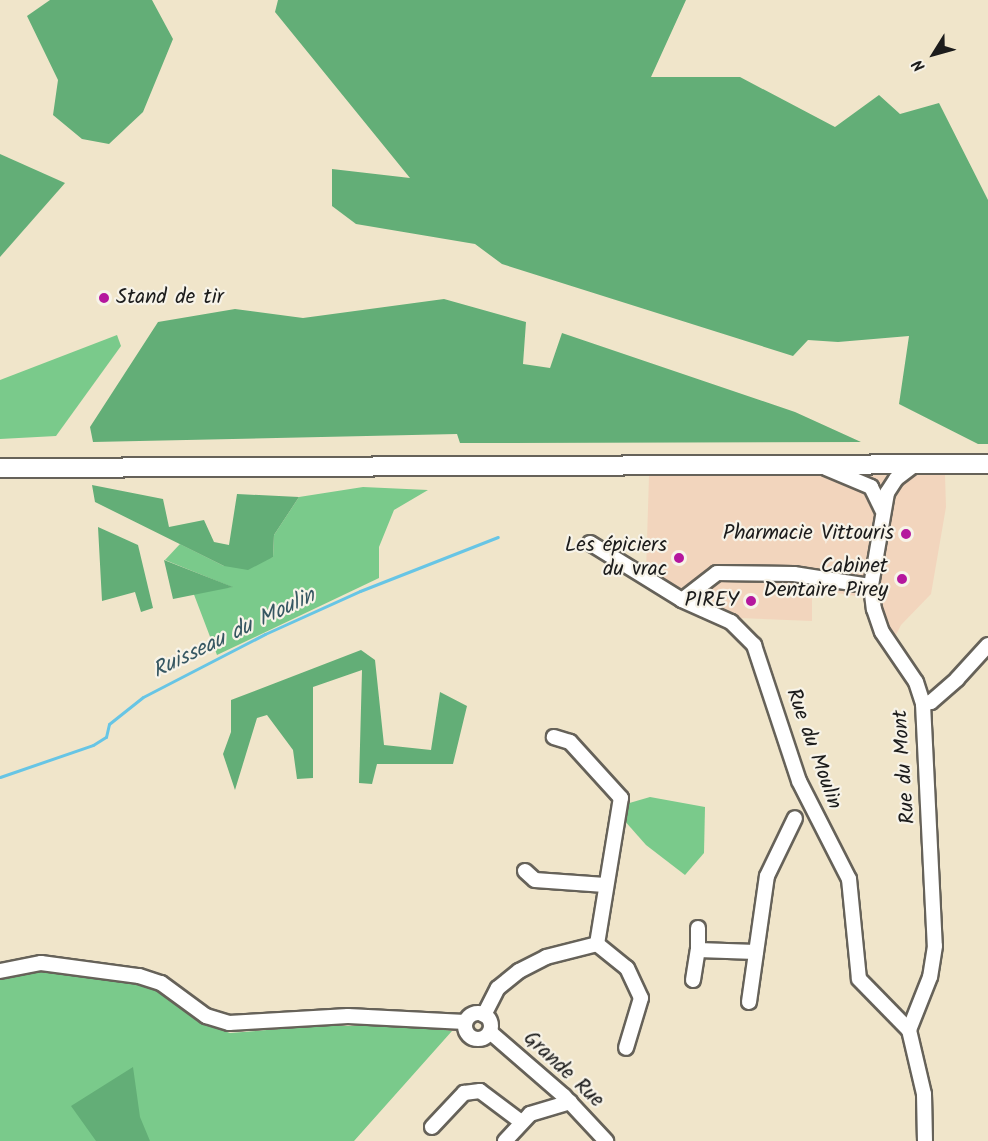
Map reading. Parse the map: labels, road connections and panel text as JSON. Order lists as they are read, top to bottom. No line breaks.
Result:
{"streets":{"street":["Rue du Moulin","Rue du Mont","Grande Rue"]},"crossings":[["Rue du Moulin","Rue du Mont"]],"water":["Ruisseau du Moulin"],"places":["Stand de tir","Pharmacie Vittouris","Les épiciers du vrac","Cabinet Dentaire Pirey","PIREY"],"north":"bottom left"}
